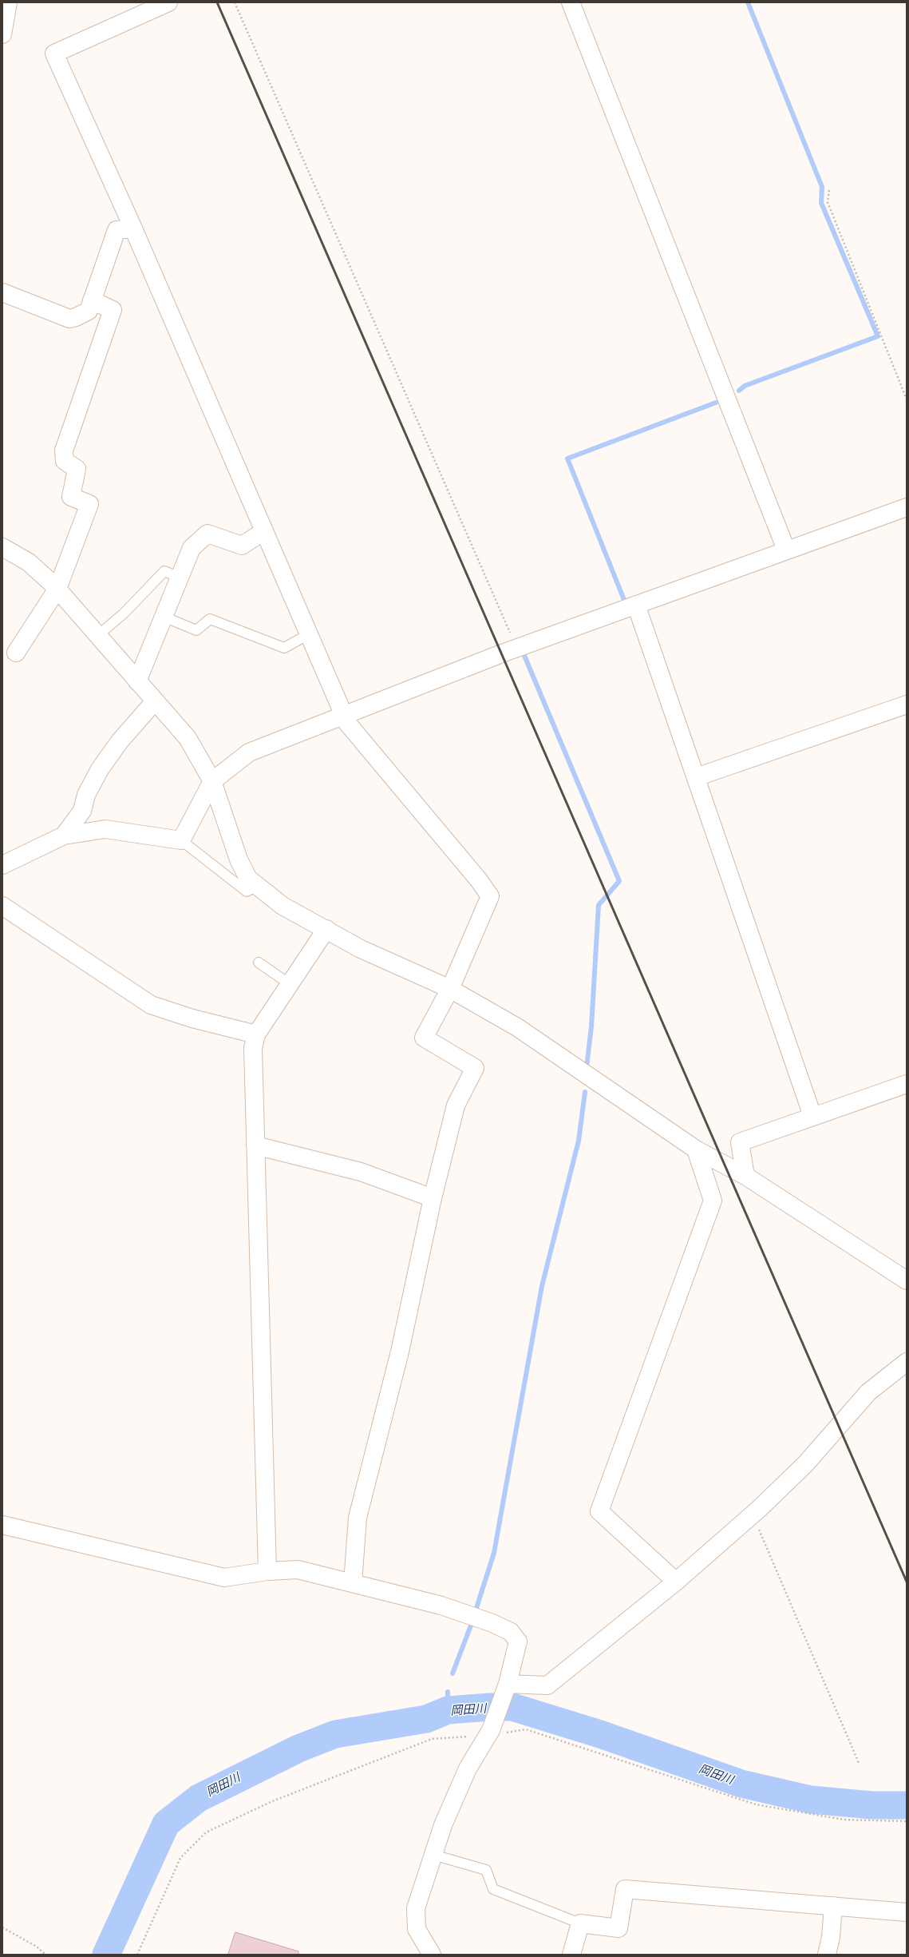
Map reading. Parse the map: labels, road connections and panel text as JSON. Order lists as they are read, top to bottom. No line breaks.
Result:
{"water":["岡田川"]}
